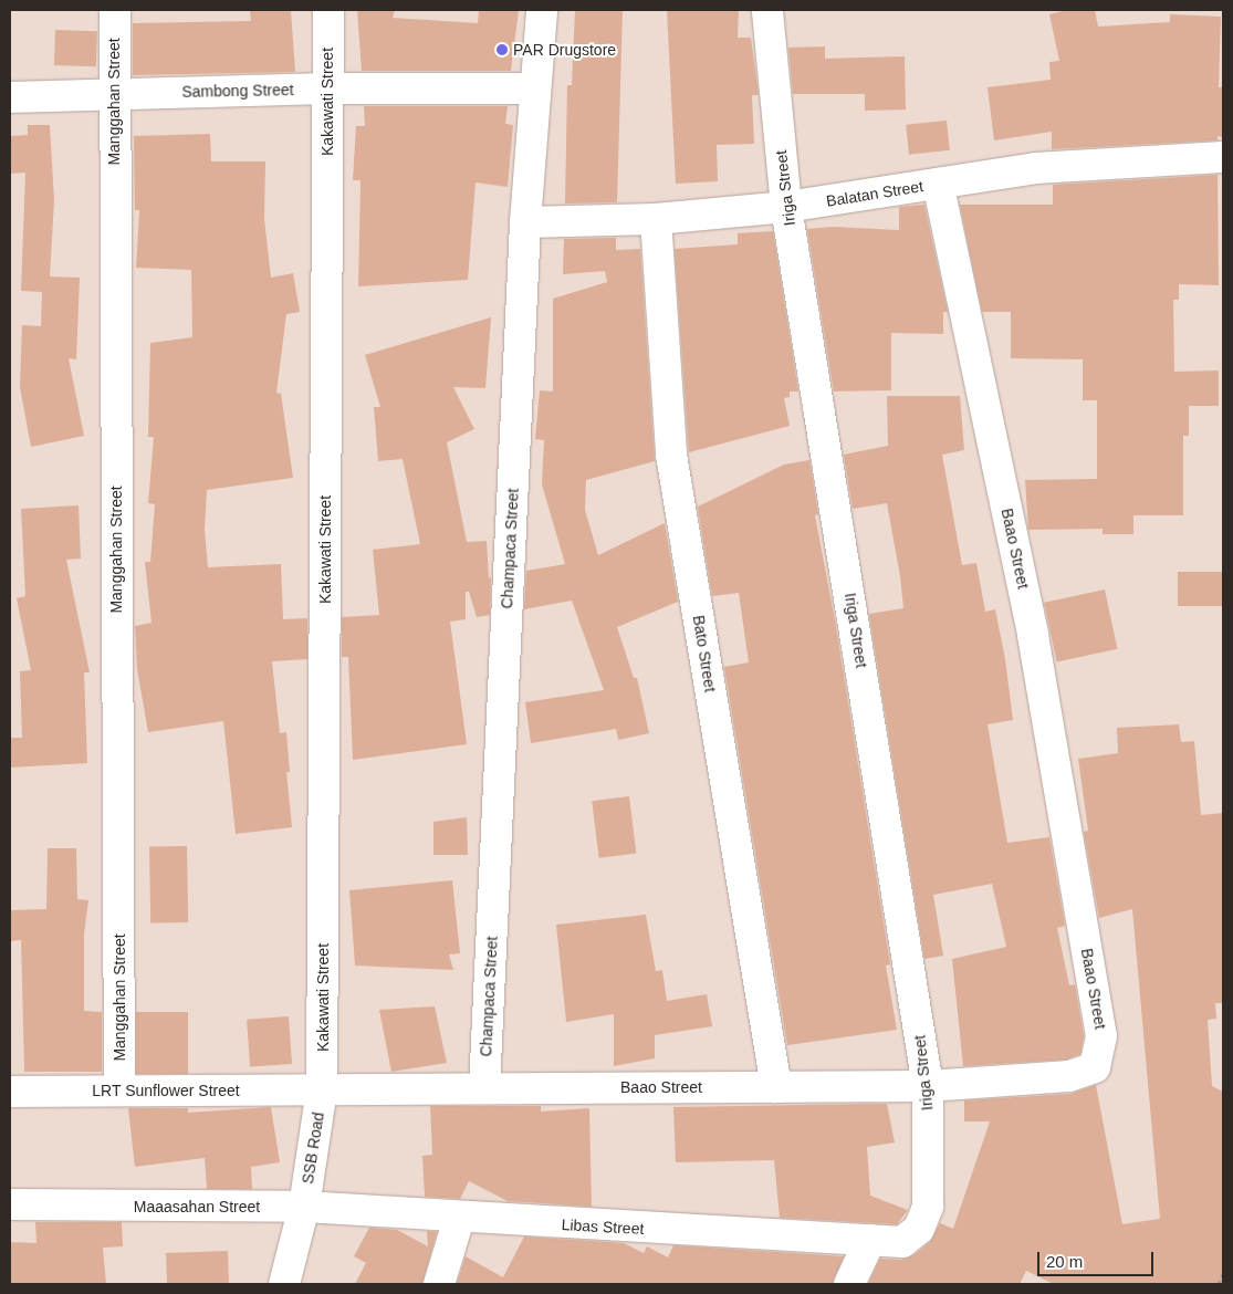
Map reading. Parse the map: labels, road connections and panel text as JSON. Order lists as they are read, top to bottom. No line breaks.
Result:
{"streets":{"street":["Sambong Street","Manggahan Street","Kakawati Street","Iriga Street","Balatan Street","Champaca Street","Baao Street","Bato Street","LRT Sunflower Street","SSB Road","Maaasahan Street","Libas Street"]},"crossings":[["Sambong Street","Manggahan Street"],["Sambong Street","Kakawati Street"],["Sambong Street","Champaca Street"],["Manggahan Street","LRT Sunflower Street"],["Kakawati Street","Baao Street"],["Kakawati Street","LRT Sunflower Street"],["Kakawati Street","SSB Road"],["Iriga Street","Balatan Street"],["Iriga Street","Baao Street"],["Iriga Street","Libas Street"],["Balatan Street","Champaca Street"],["Balatan Street","Baao Street"],["Balatan Street","Bato Street"],["Champaca Street","Baao Street"],["Baao Street","Bato Street"],["Baao Street","LRT Sunflower Street"],["Baao Street","SSB Road"],["LRT Sunflower Street","SSB Road"],["SSB Road","Maaasahan Street"],["SSB Road","Libas Street"],["Maaasahan Street","Libas Street"]],"places":["PAR Drugstore"],"scale_bar":"20 m"}
